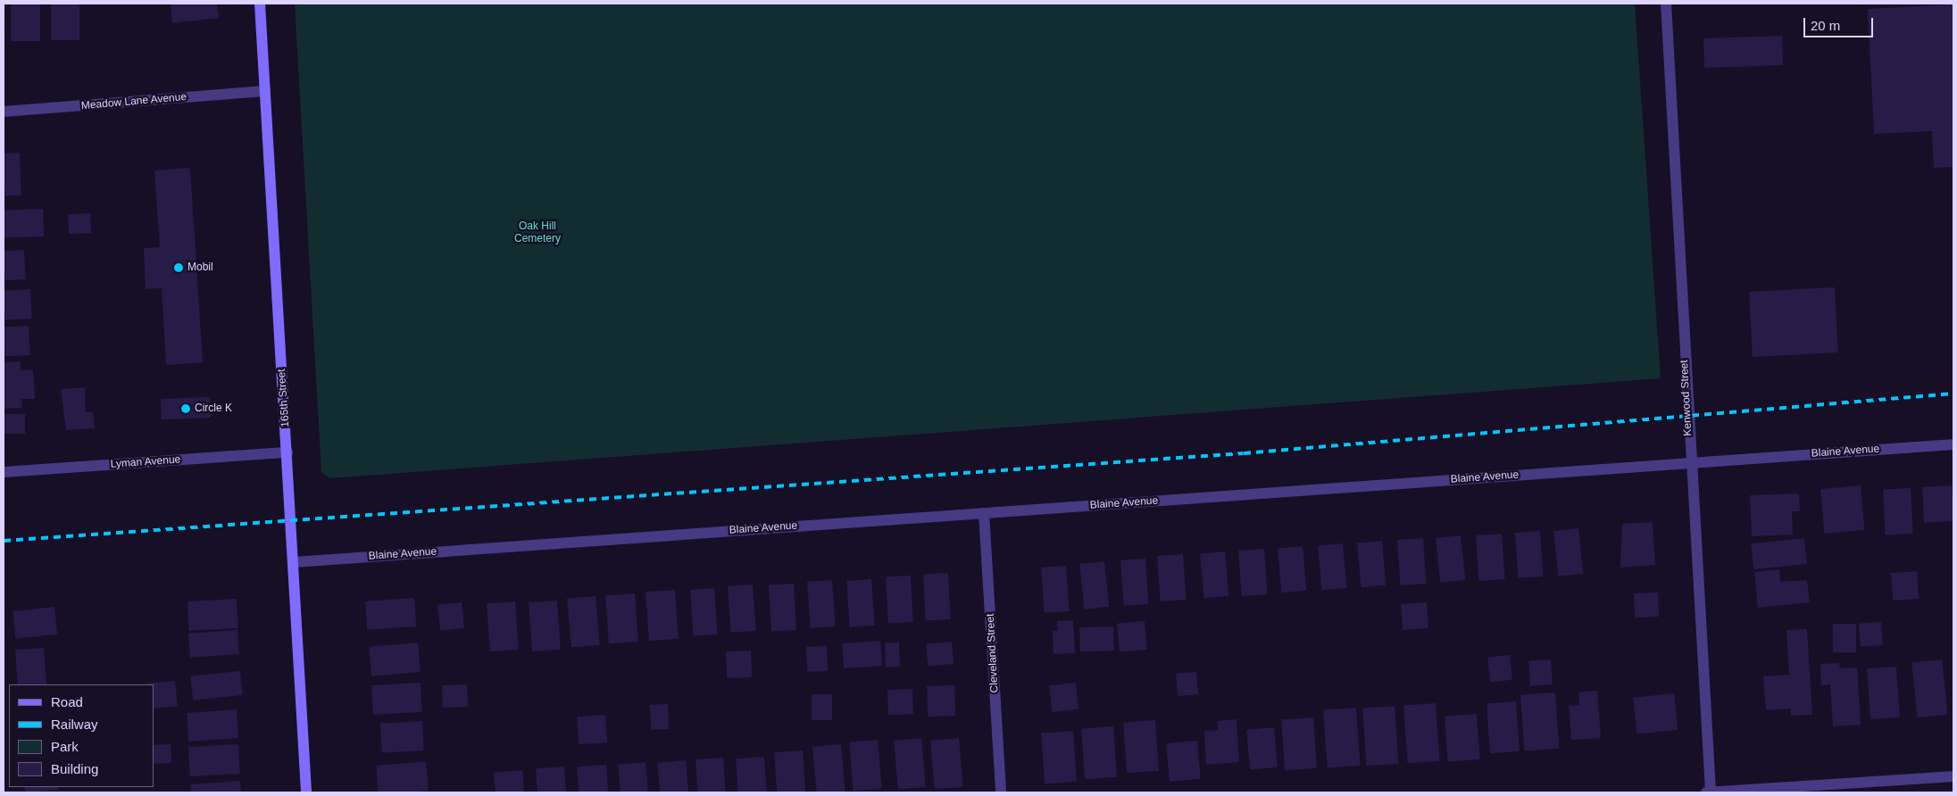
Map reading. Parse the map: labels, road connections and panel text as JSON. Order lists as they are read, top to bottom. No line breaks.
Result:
{"streets":{"main road":["165th Street"],"street":["Meadow Lane Avenue","Kenwood Street","Blaine Avenue","Lyman Avenue","Cleveland Street"]},"crossings":[["Meadow Lane Avenue","165th Street"],["165th Street","Blaine Avenue"],["165th Street","Lyman Avenue"],["Kenwood Street","Blaine Avenue"],["Blaine Avenue","Cleveland Street"]],"parks":["Oak Hill Cemetery"],"places":["Mobil","Circle K"],"legend":["Road","Railway","Park","Building"],"scale_bar":"20 m"}
